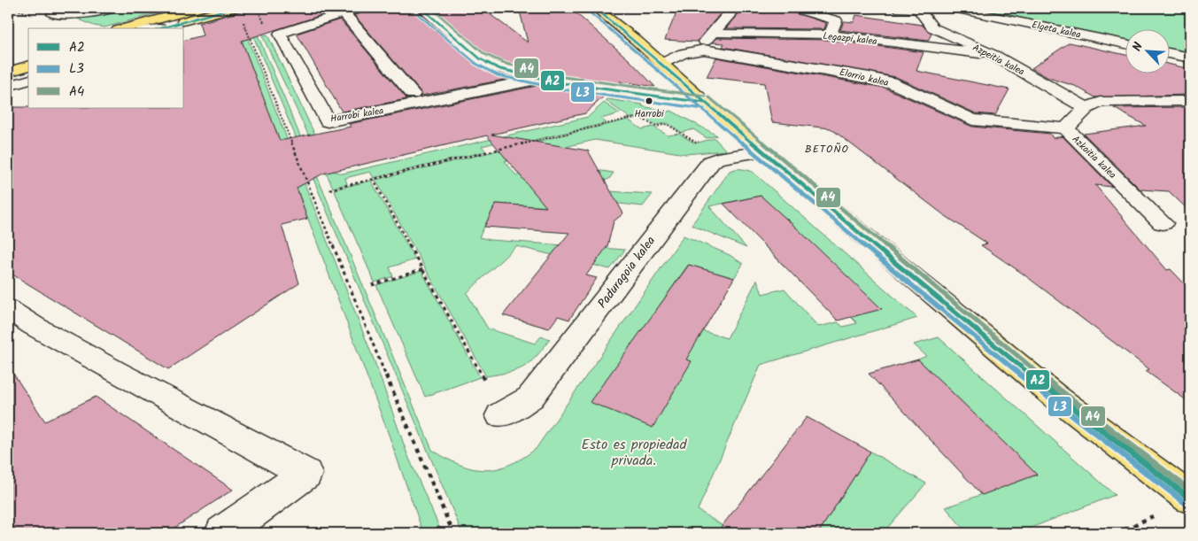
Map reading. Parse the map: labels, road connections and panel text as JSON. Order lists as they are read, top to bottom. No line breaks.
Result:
{"streets":{"street":["Elgeta kalea","Legazpi kalea","Azpeitia kalea","Elorrio kalea","Harrobi kalea","Azkoitia kalea","Paduragoia kalea"]},"crossings":[["Azpeitia kalea","Azkoitia kalea"],["Elorrio kalea","Azkoitia kalea"]],"districts":["BETOÑO"],"parks":["Esto es propiedad privada."],"places":["Harrobi"],"lines":["transit line A2","transit line A4","transit line L3"],"legend":["A2","L3","A4"],"north":"top left"}
